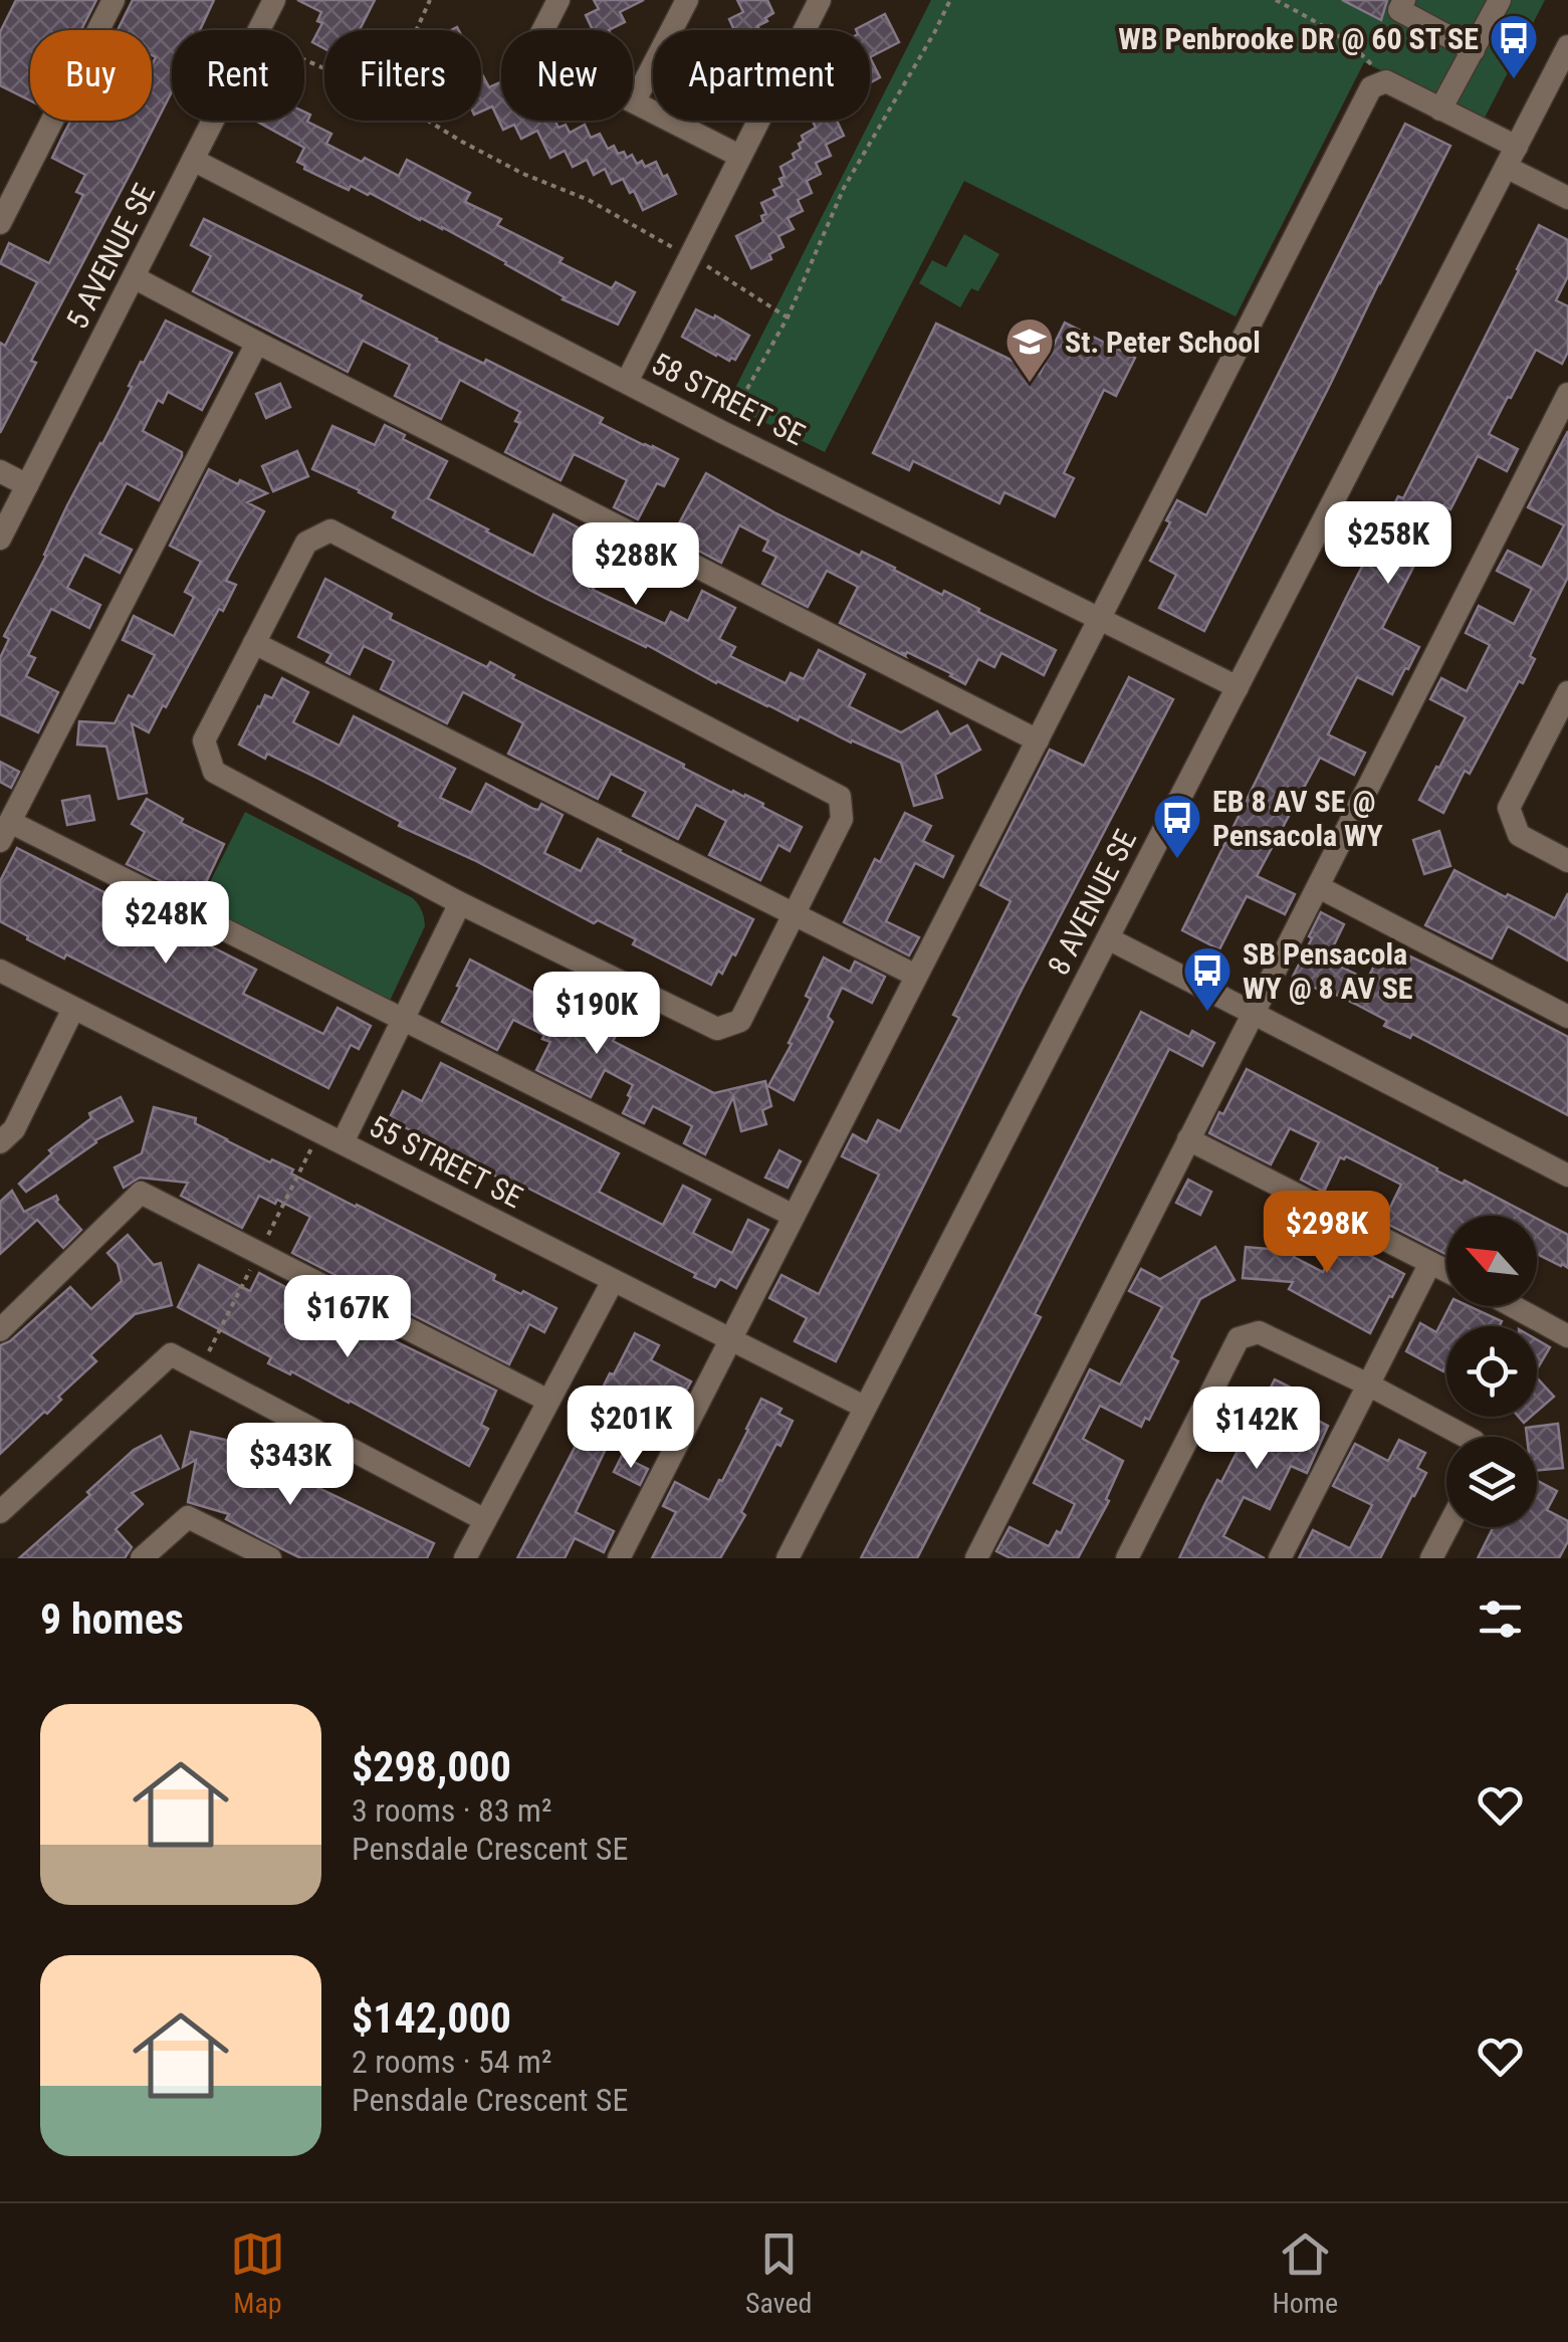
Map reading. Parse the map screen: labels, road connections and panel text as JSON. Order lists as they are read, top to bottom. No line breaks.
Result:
{"streets":{"street":["5 AVENUE SE","58 STREET SE","8 AVENUE SE","55 STREET SE"]},"crossings":[["5 AVENUE SE","58 STREET SE"],["58 STREET SE","8 AVENUE SE"],["8 AVENUE SE","55 STREET SE"]],"places":{"bus stop":["WB Penbrooke DR @ 60 ST SE","EB 8 AV SE @ Pensacola WY","SB Pensacola WY @ 8 AV SE"],"school or university":["St. Peter School"]},"north":"top left","page":{"chip":["Buy","Rent","Filters","New","Apartment"],"price":["$258K","$288K","$248K","$190K","$298K","$167K","$201K","$142K","$343K"],"heading":"9 homes","list":[{"name":"$298,000","note":"3 rooms · 83 m² · Pensdale Crescent SE"},{"name":"$142,000","note":"2 rooms · 54 m² · Pensdale Crescent SE"}],"tabs":["Map","Saved","Home"]}}
